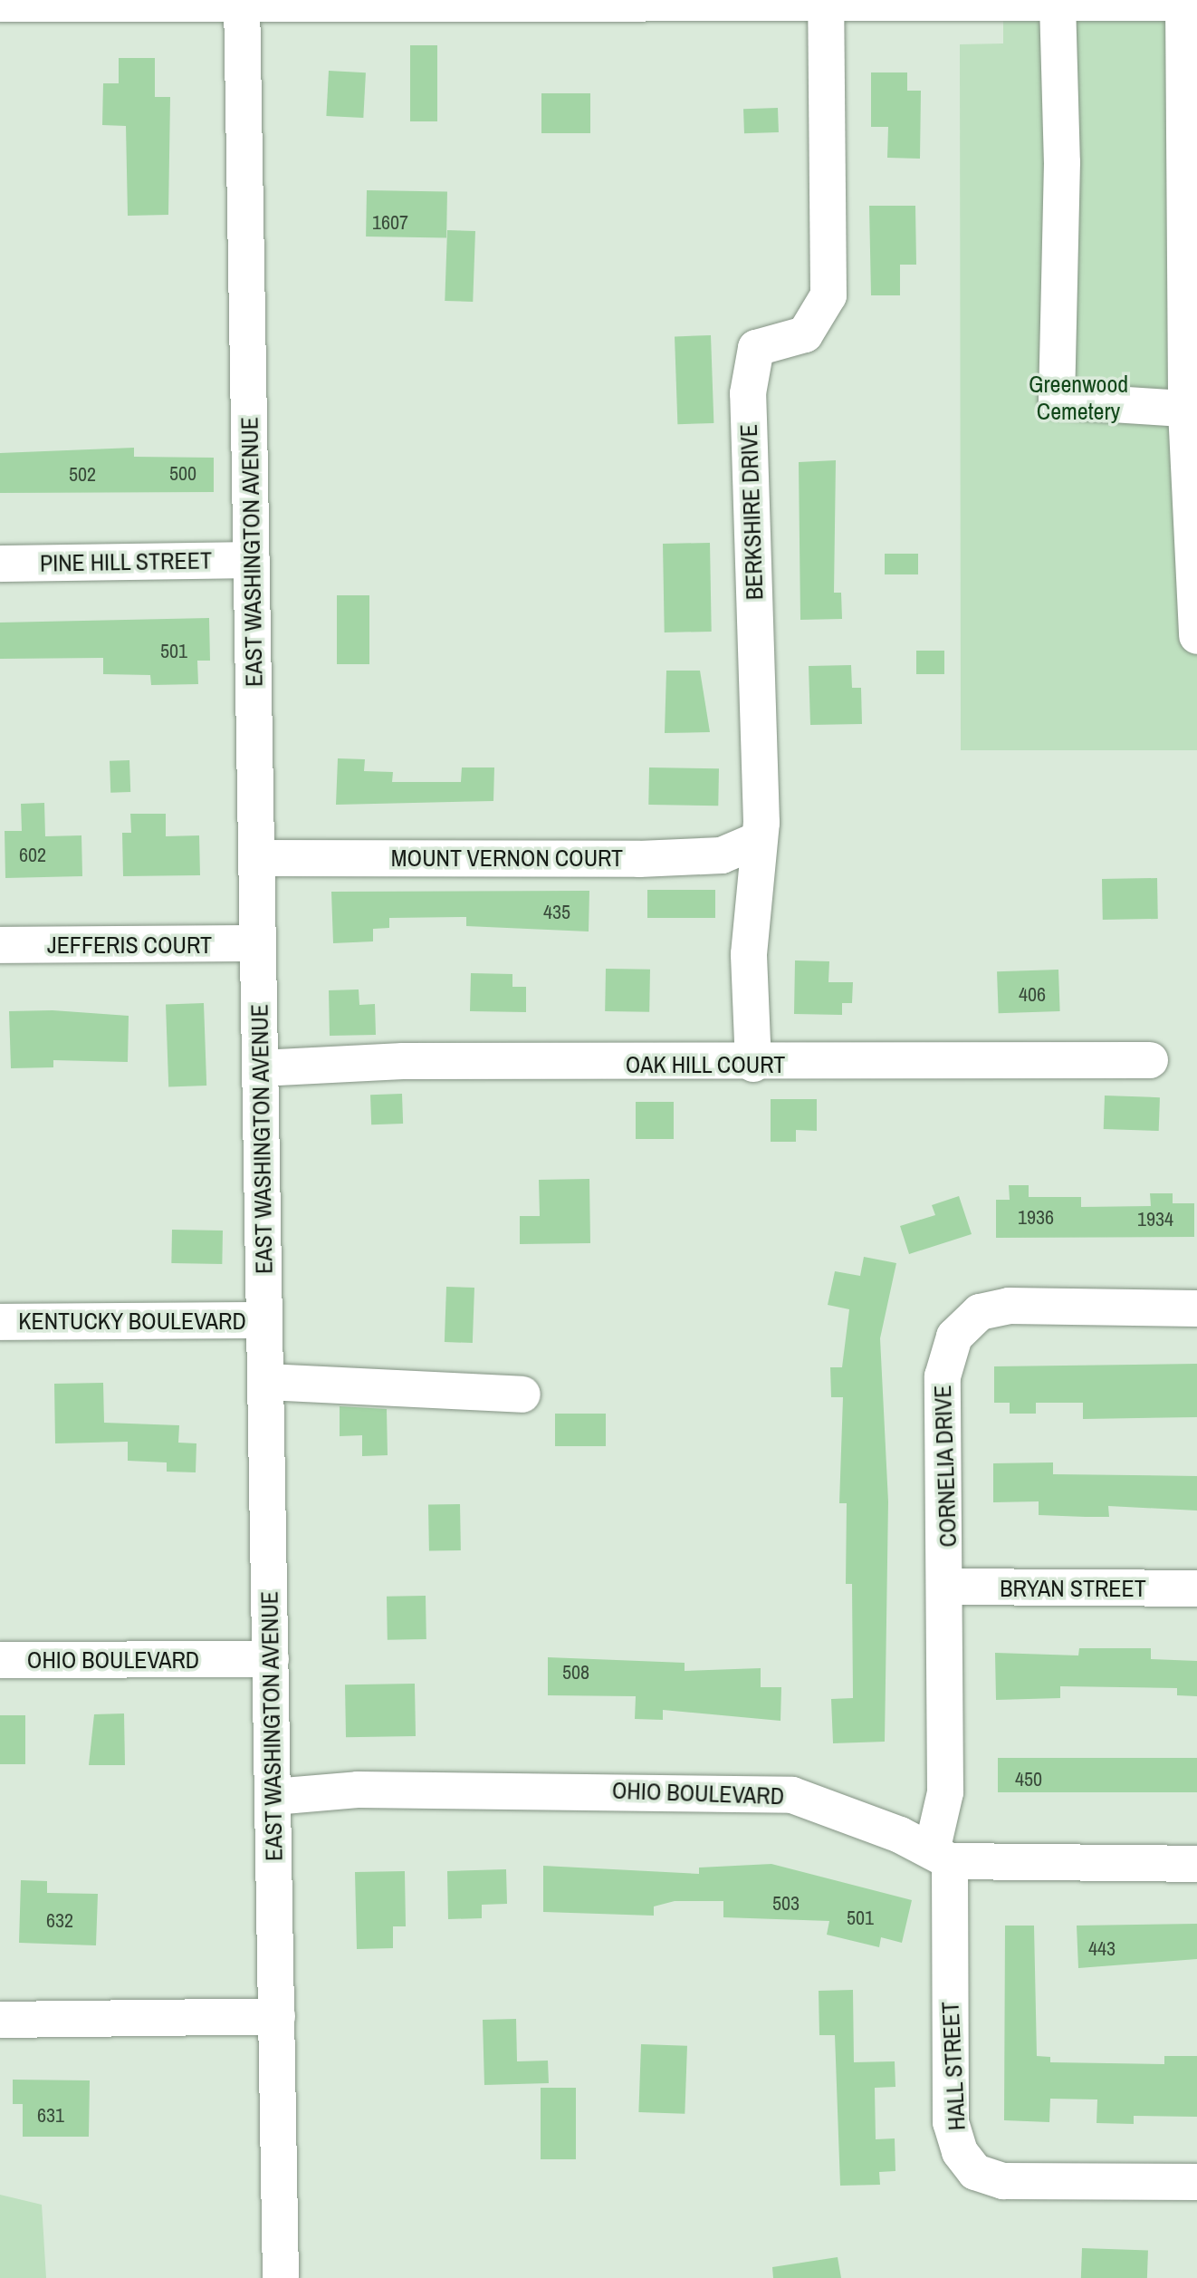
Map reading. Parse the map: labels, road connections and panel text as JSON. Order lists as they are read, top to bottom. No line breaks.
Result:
{"streets":{"street":["BERKSHIRE DRIVE","EAST WASHINGTON AVENUE","PINE HILL STREET","MOUNT VERNON COURT","JEFFERIS COURT","OAK HILL COURT","KENTUCKY BOULEVARD","CORNELIA DRIVE","BRYAN STREET","OHIO BOULEVARD","HALL STREET"]},"crossings":[["BERKSHIRE DRIVE","MOUNT VERNON COURT"],["BERKSHIRE DRIVE","OAK HILL COURT"],["EAST WASHINGTON AVENUE","PINE HILL STREET"],["EAST WASHINGTON AVENUE","MOUNT VERNON COURT"],["EAST WASHINGTON AVENUE","JEFFERIS COURT"],["EAST WASHINGTON AVENUE","OAK HILL COURT"],["EAST WASHINGTON AVENUE","KENTUCKY BOULEVARD"],["EAST WASHINGTON AVENUE","OHIO BOULEVARD"],["CORNELIA DRIVE","BRYAN STREET"],["CORNELIA DRIVE","OHIO BOULEVARD"],["CORNELIA DRIVE","HALL STREET"],["OHIO BOULEVARD","HALL STREET"]],"parks":["Greenwood Cemetery"],"house_numbers":["1607","500","502","501","602","435","406","1936","1934","508","450","503","501","632","443","631"]}
